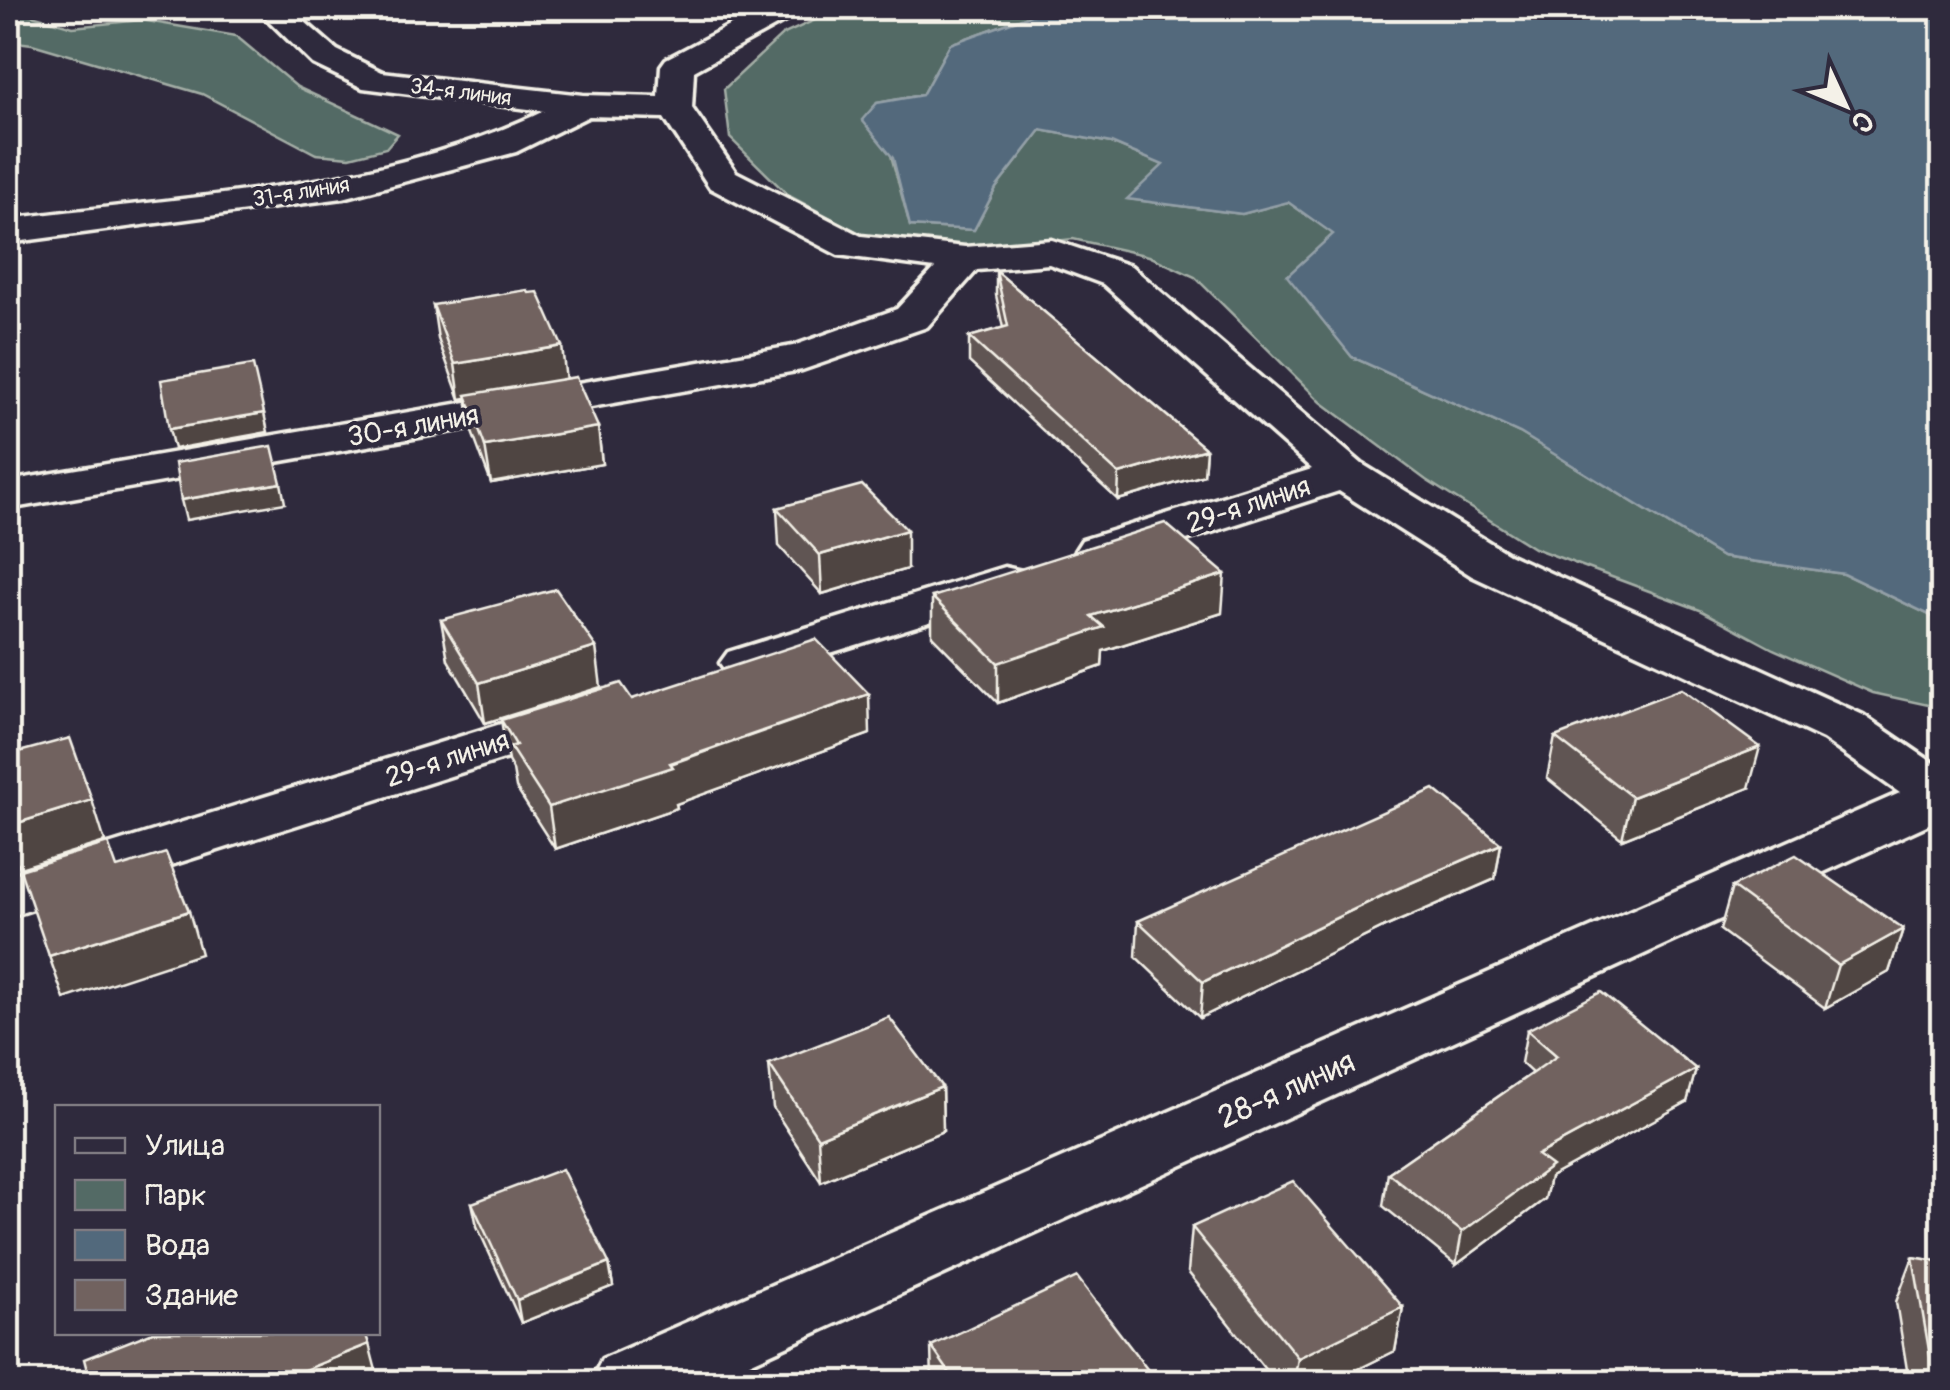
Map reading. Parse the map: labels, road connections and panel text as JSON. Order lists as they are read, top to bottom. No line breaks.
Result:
{"streets":{"street":["34-я линия","31-я линия","30-я линия","29-я линия","28-я линия"]},"crossings":[["34-я линия","31-я линия"]],"legend":["Улица","Парк","Вода","Здание"],"north":"bottom right"}
